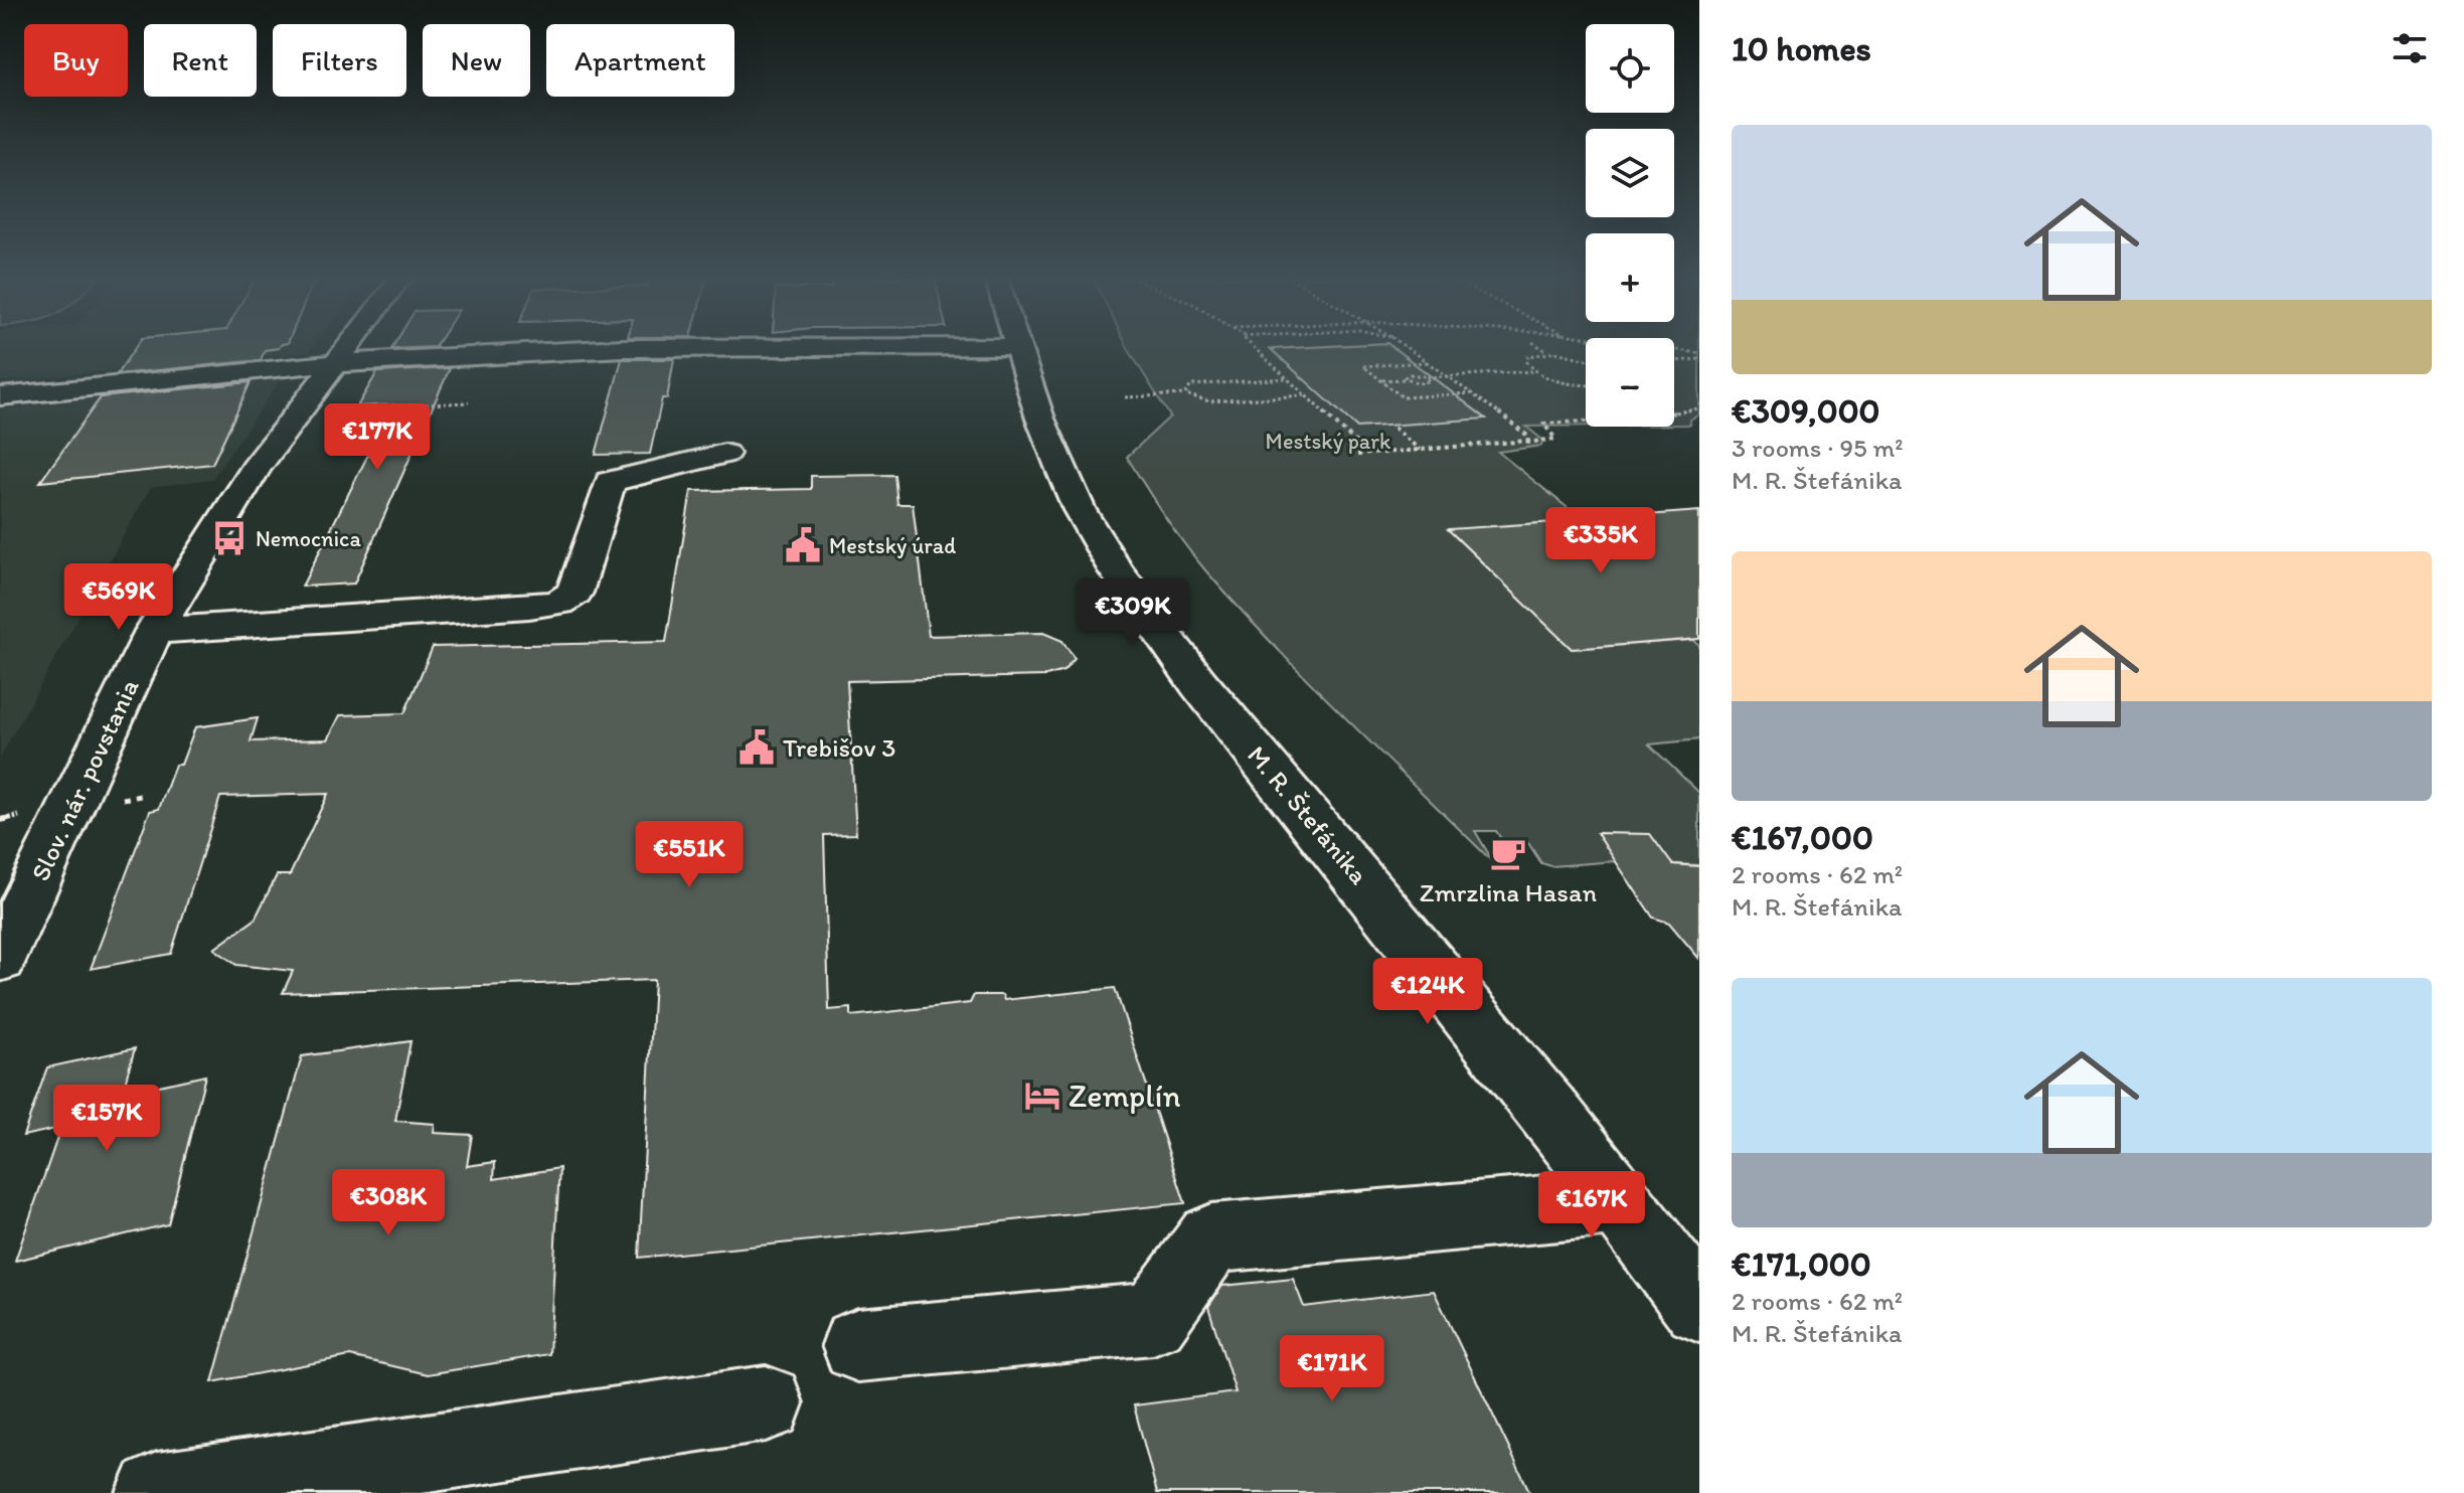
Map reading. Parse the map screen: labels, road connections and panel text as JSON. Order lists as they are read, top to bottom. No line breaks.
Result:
{"streets":{"street":["Slov. nár. povstania","M. R. Štefánika"]},"parks":["Mestský park"],"places":{"bus stop":["Nemocnica"],"public building":["Mestský úrad","Trebišov 3"],"cafe":["Zmrzlina Hasan"],"hotel":["Zemplín"]},"page":{"heading":"10 homes","map_buttons":["+","−"],"chip":["Buy","Rent","Filters","New","Apartment"],"list":[{"name":"€309,000","note":"3 rooms · 95 m² · M. R. Štefánika"},{"name":"€167,000","note":"2 rooms · 62 m² · M. R. Štefánika"},{"name":"€171,000","note":"2 rooms · 62 m² · M. R. Štefánika"}],"price":["€177K","€335K","€569K","€309K","€551K","€124K","€157K","€308K","€167K","€171K"]}}
